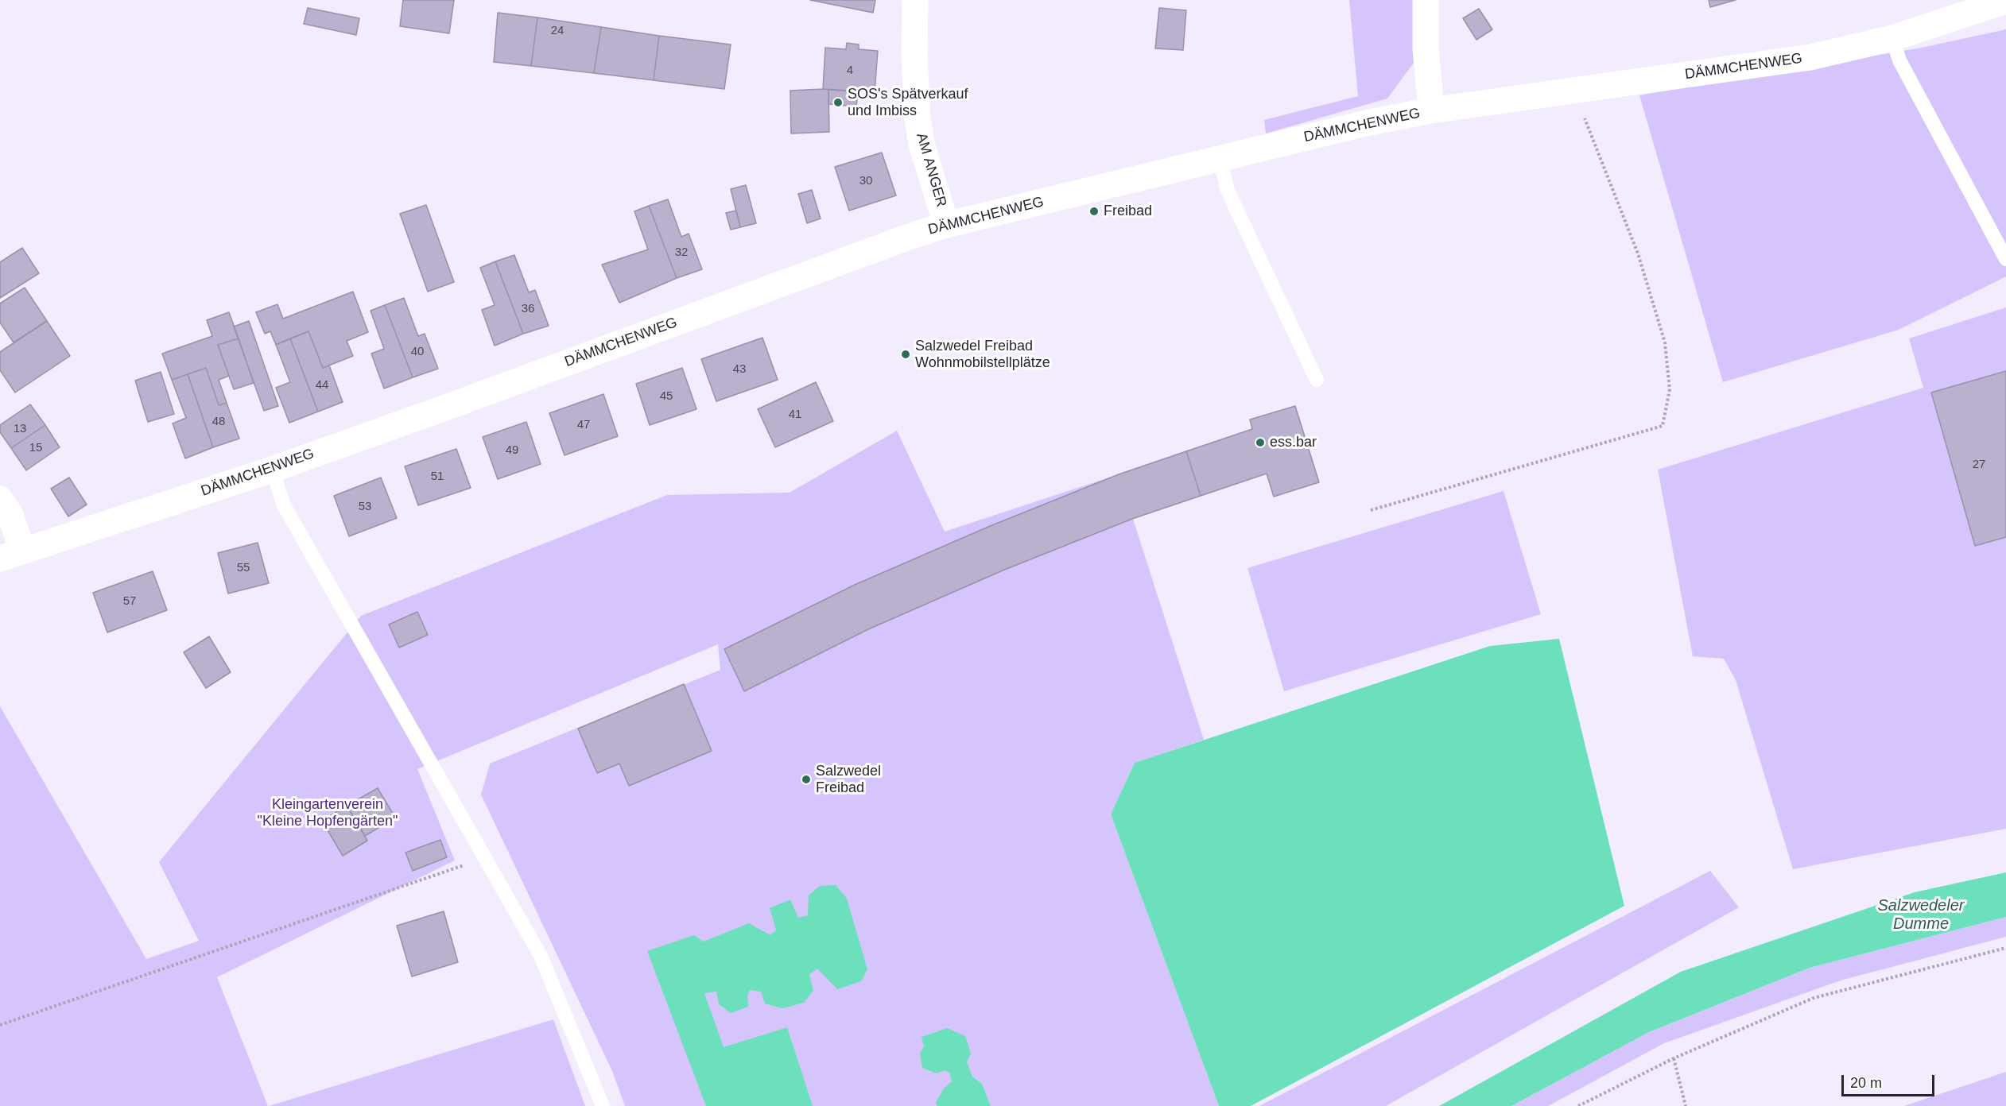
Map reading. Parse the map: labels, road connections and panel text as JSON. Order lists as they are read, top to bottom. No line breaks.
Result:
{"streets":{"street":["DÄMMCHENWEG","AM ANGER"]},"crossings":[["DÄMMCHENWEG","AM ANGER"]],"water":["Salzwedeler Dumme"],"parks":["Kleingartenverein \"Kleine Hopfengärten\""],"places":["SOS's Spätverkauf und Imbiss","Freibad","Salzwedel Freibad Wohnmobilstellplätze","ess.bar","Salzwedel Freibad"],"house_numbers":["24","4","30","32","36","40","43","44","45","41","48","47","13","15","49","27","51","53","55","57"],"scale_bar":"20 m"}
